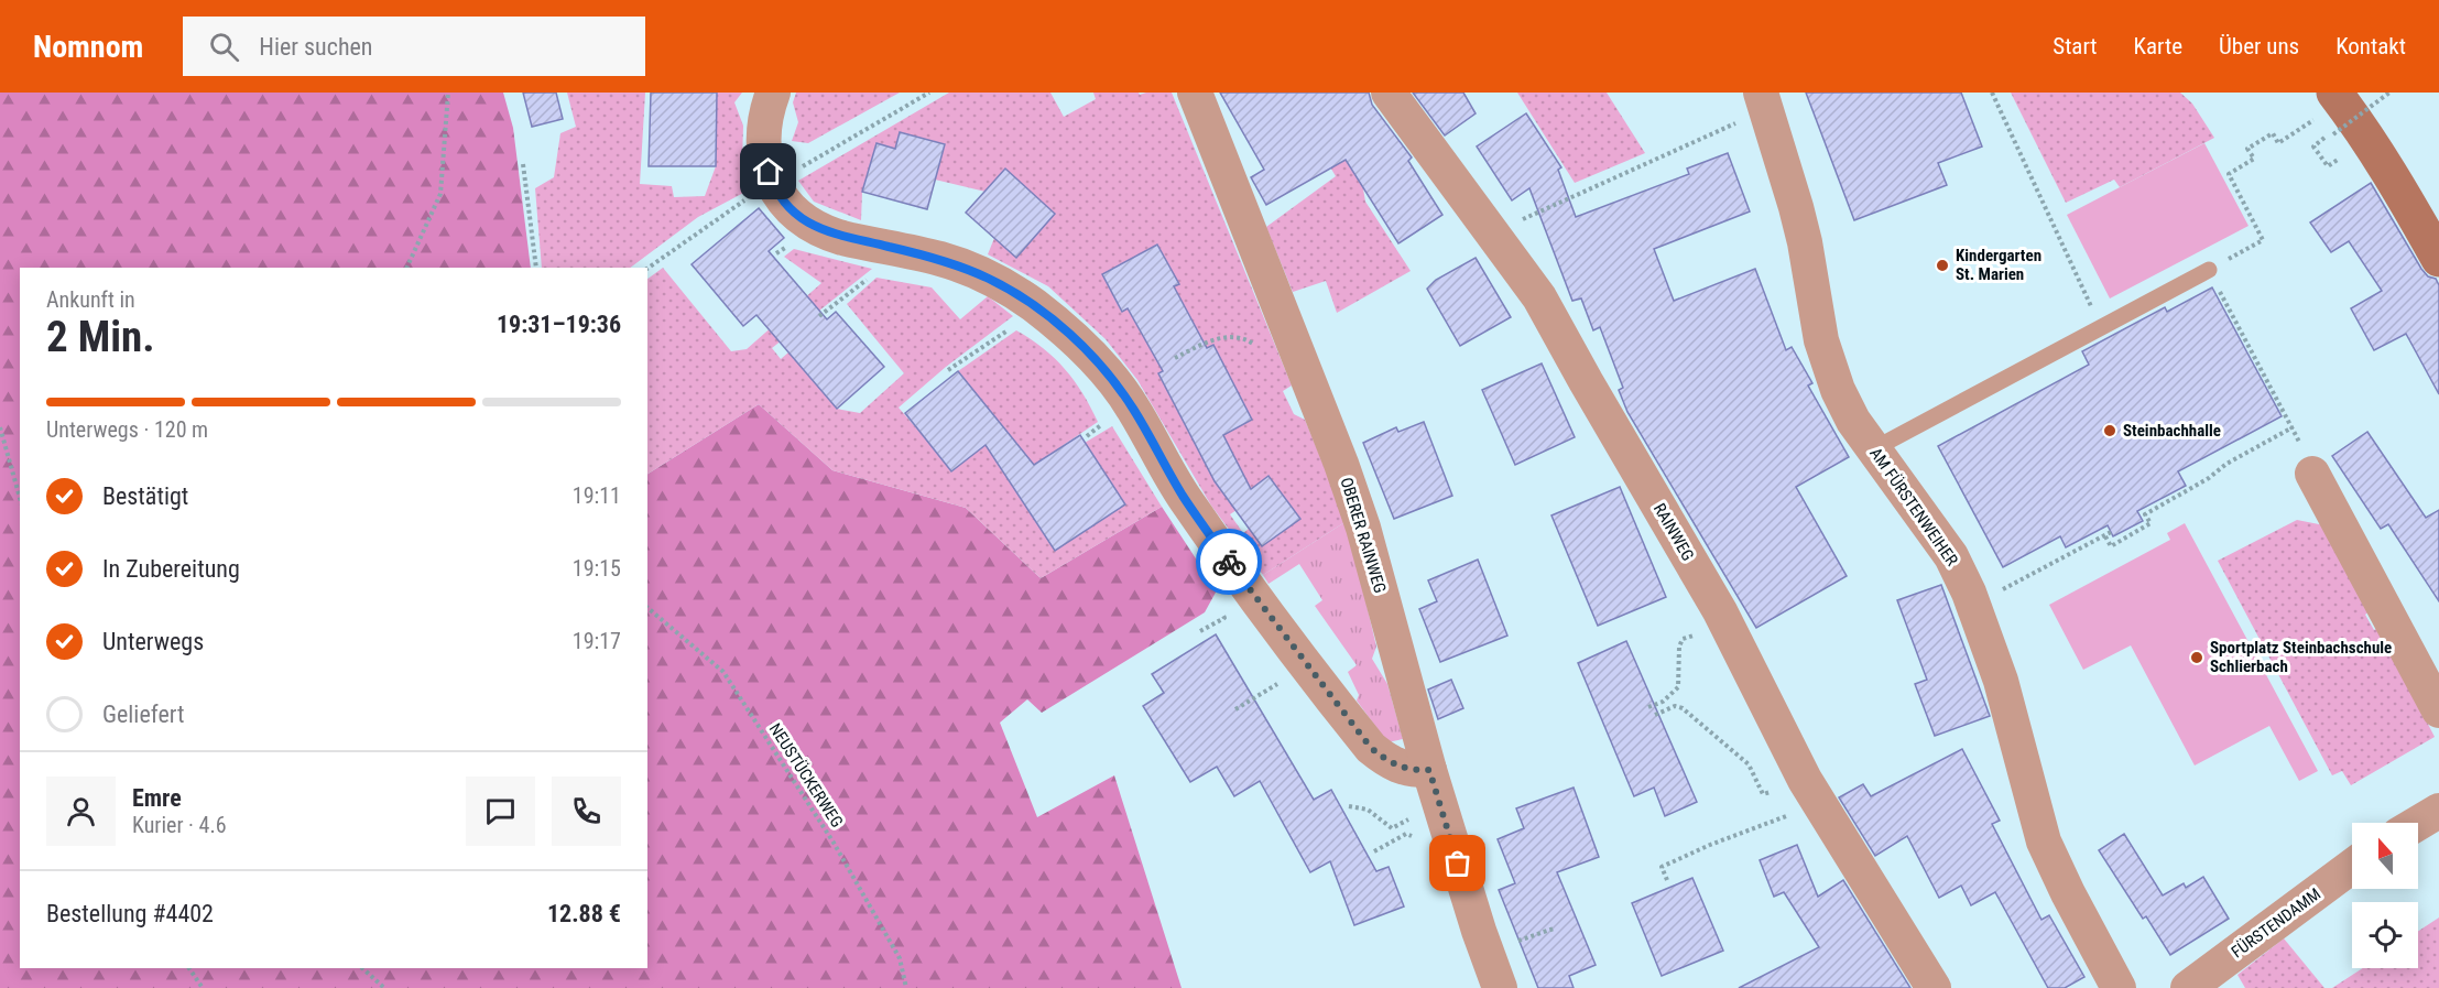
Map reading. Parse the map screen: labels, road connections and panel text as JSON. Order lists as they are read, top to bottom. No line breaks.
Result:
{"streets":{"street":["AM FÜRSTENWEIHER","RAINWEG","OBERER RAINWEG","FÜRSTENDAMM"],"path":["NEUSTÜCKERWEG"]},"places":["Kindergarten St. Marien","Steinbachhalle","Sportplatz Steinbachschule Schlierbach"],"north":"top","page":{"header":"Nomnom","search":"Hier suchen","nav":["Start","Karte","Über uns","Kontakt"],"heading":["2 Min.","Ankunft in","19:31–19:36"],"panel":["Emre","Kurier · 4.6","Bestellung #4402","12.88 €"],"bar":"Unterwegs · 120 m","list":[["Bestätigt","19:11"],["In Zubereitung","19:15"],["Unterwegs","19:17"],"Geliefert"]}}
